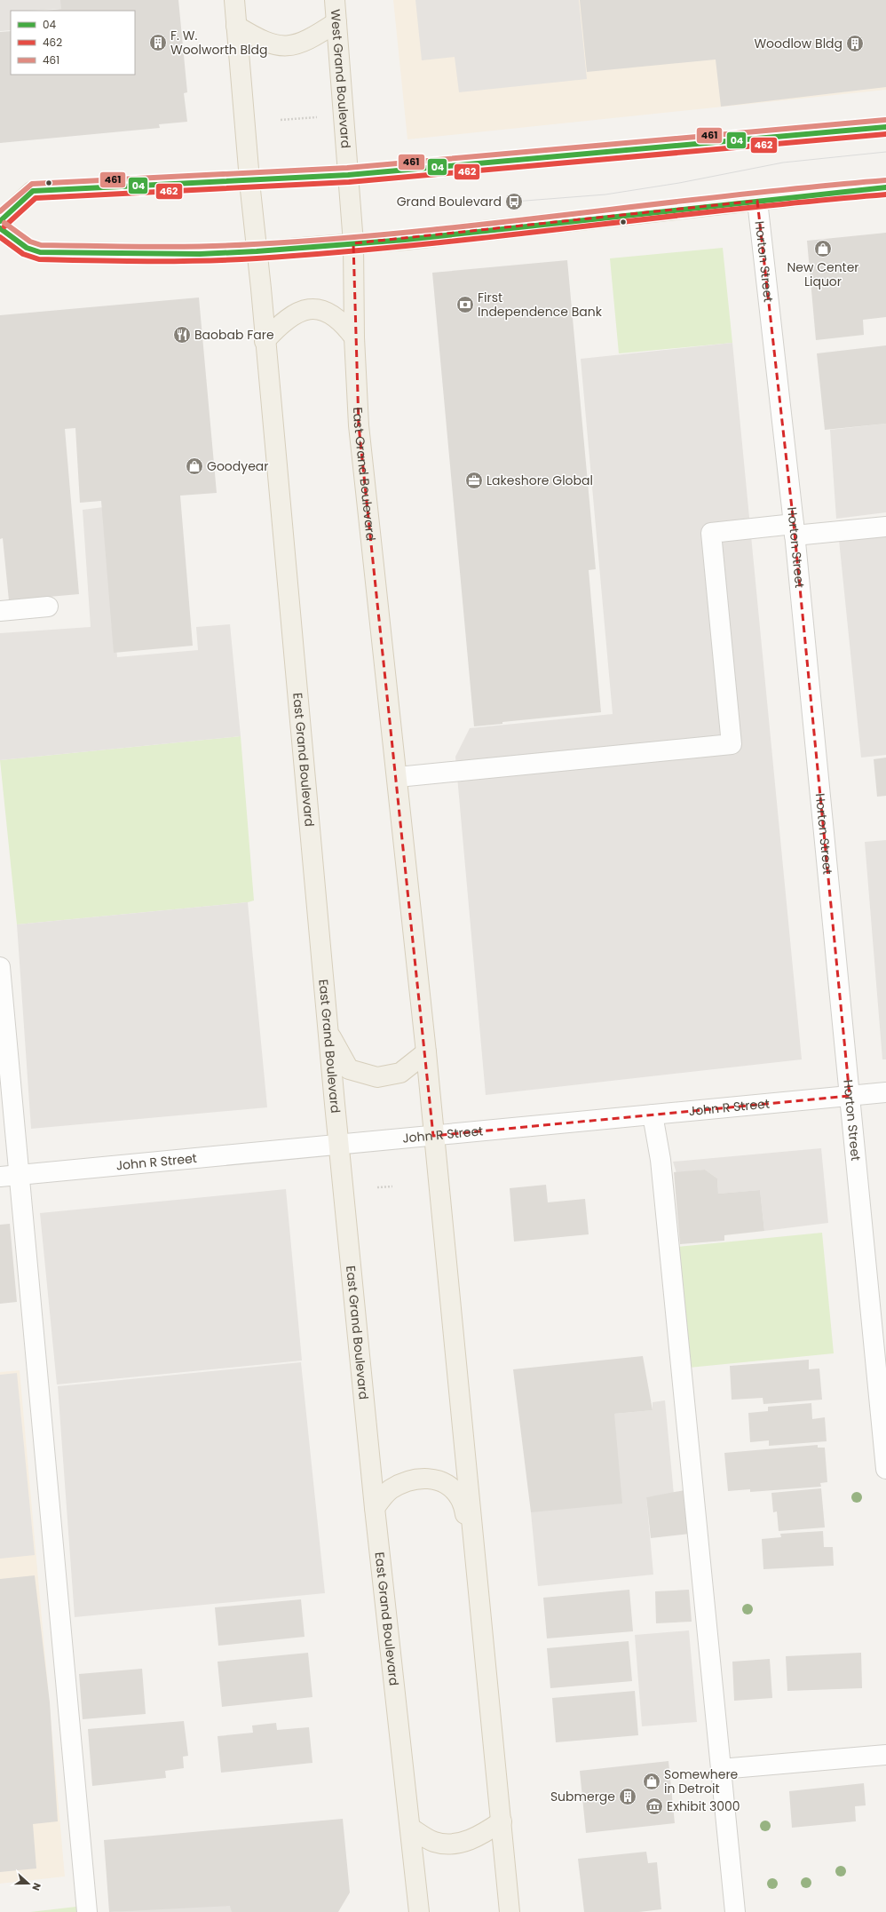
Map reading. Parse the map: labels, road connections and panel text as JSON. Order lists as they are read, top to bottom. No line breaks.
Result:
{"streets":{"main road":["West Grand Boulevard","East Grand Boulevard"],"street":["Horton Street","John R Street"]},"crossings":[["West Grand Boulevard","East Grand Boulevard"],["Horton Street","John R Street"],["East Grand Boulevard","John R Street"]],"places":{"building":["F. W. Woolworth Bldg","Woodlow Bldg","Submerge"],"bus stop":["Grand Boulevard"],"shop":["New Center Liquor","Goodyear","Somewhere in Detroit"],"bank":["First Independence Bank"],"restaurant":["Baobab Fare"],"office":["Lakeshore Global"],"museum":["Exhibit 3000"]},"lines":["transit line 461","transit line 04","transit line 462"],"legend":["04","462","461"],"north":"right"}
